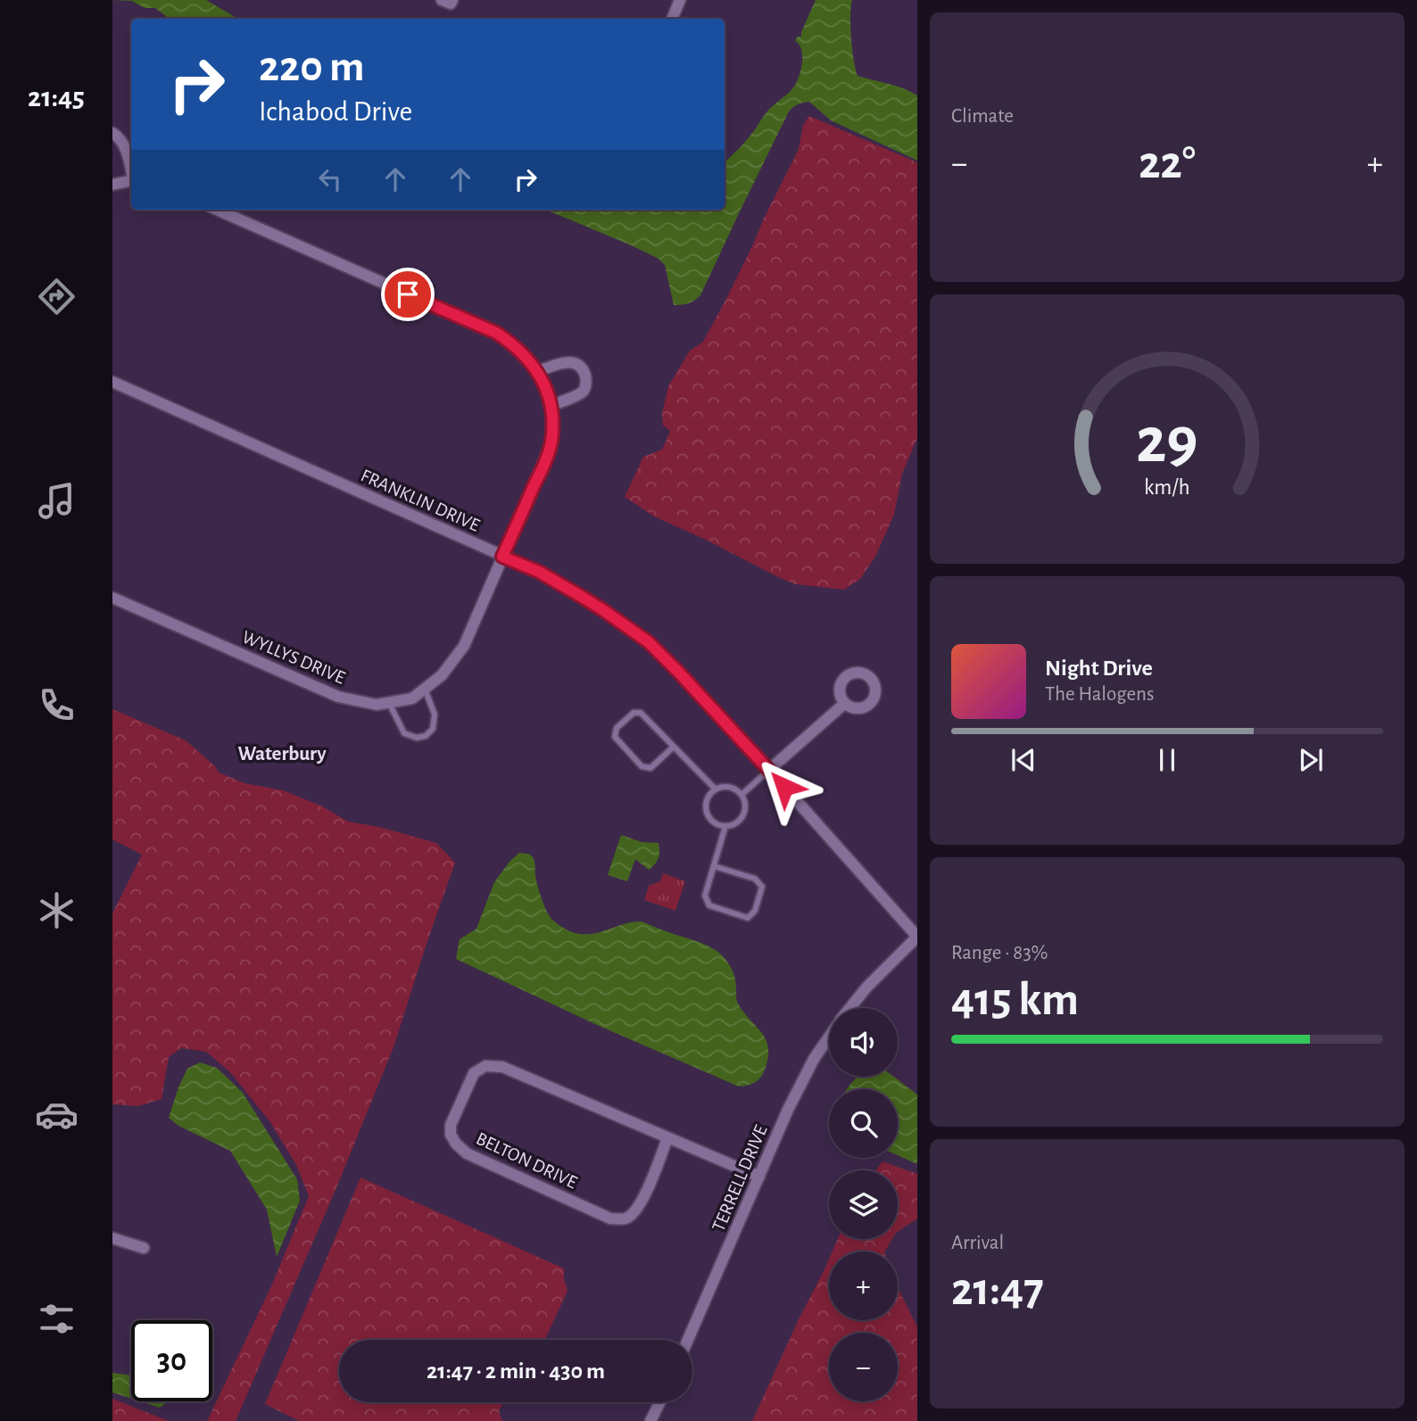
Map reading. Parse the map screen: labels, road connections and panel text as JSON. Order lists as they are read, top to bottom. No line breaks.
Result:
{"streets":{"street":["FRANKLIN DRIVE","WYLLYS DRIVE","BELTON DRIVE","TERRELL DRIVE"]},"crossings":[["FRANKLIN DRIVE","WYLLYS DRIVE"],["FRANKLIN DRIVE","TERRELL DRIVE"],["BELTON DRIVE","TERRELL DRIVE"]],"districts":["Waterbury"],"page":{"tabs":"21:45","tile":["Climate",["Range · 83%","415 km"],["Arrival","21:47"]],"turn":["220 m","Ichabod Drive"],"heat":["−","22°","+"],"song":["Night Drive","The Halogens"],"map_buttons":["+","−"],"limit":"30","trip":"21:47 · 2 min · 430 m","gauge":["29","km/h"]}}
